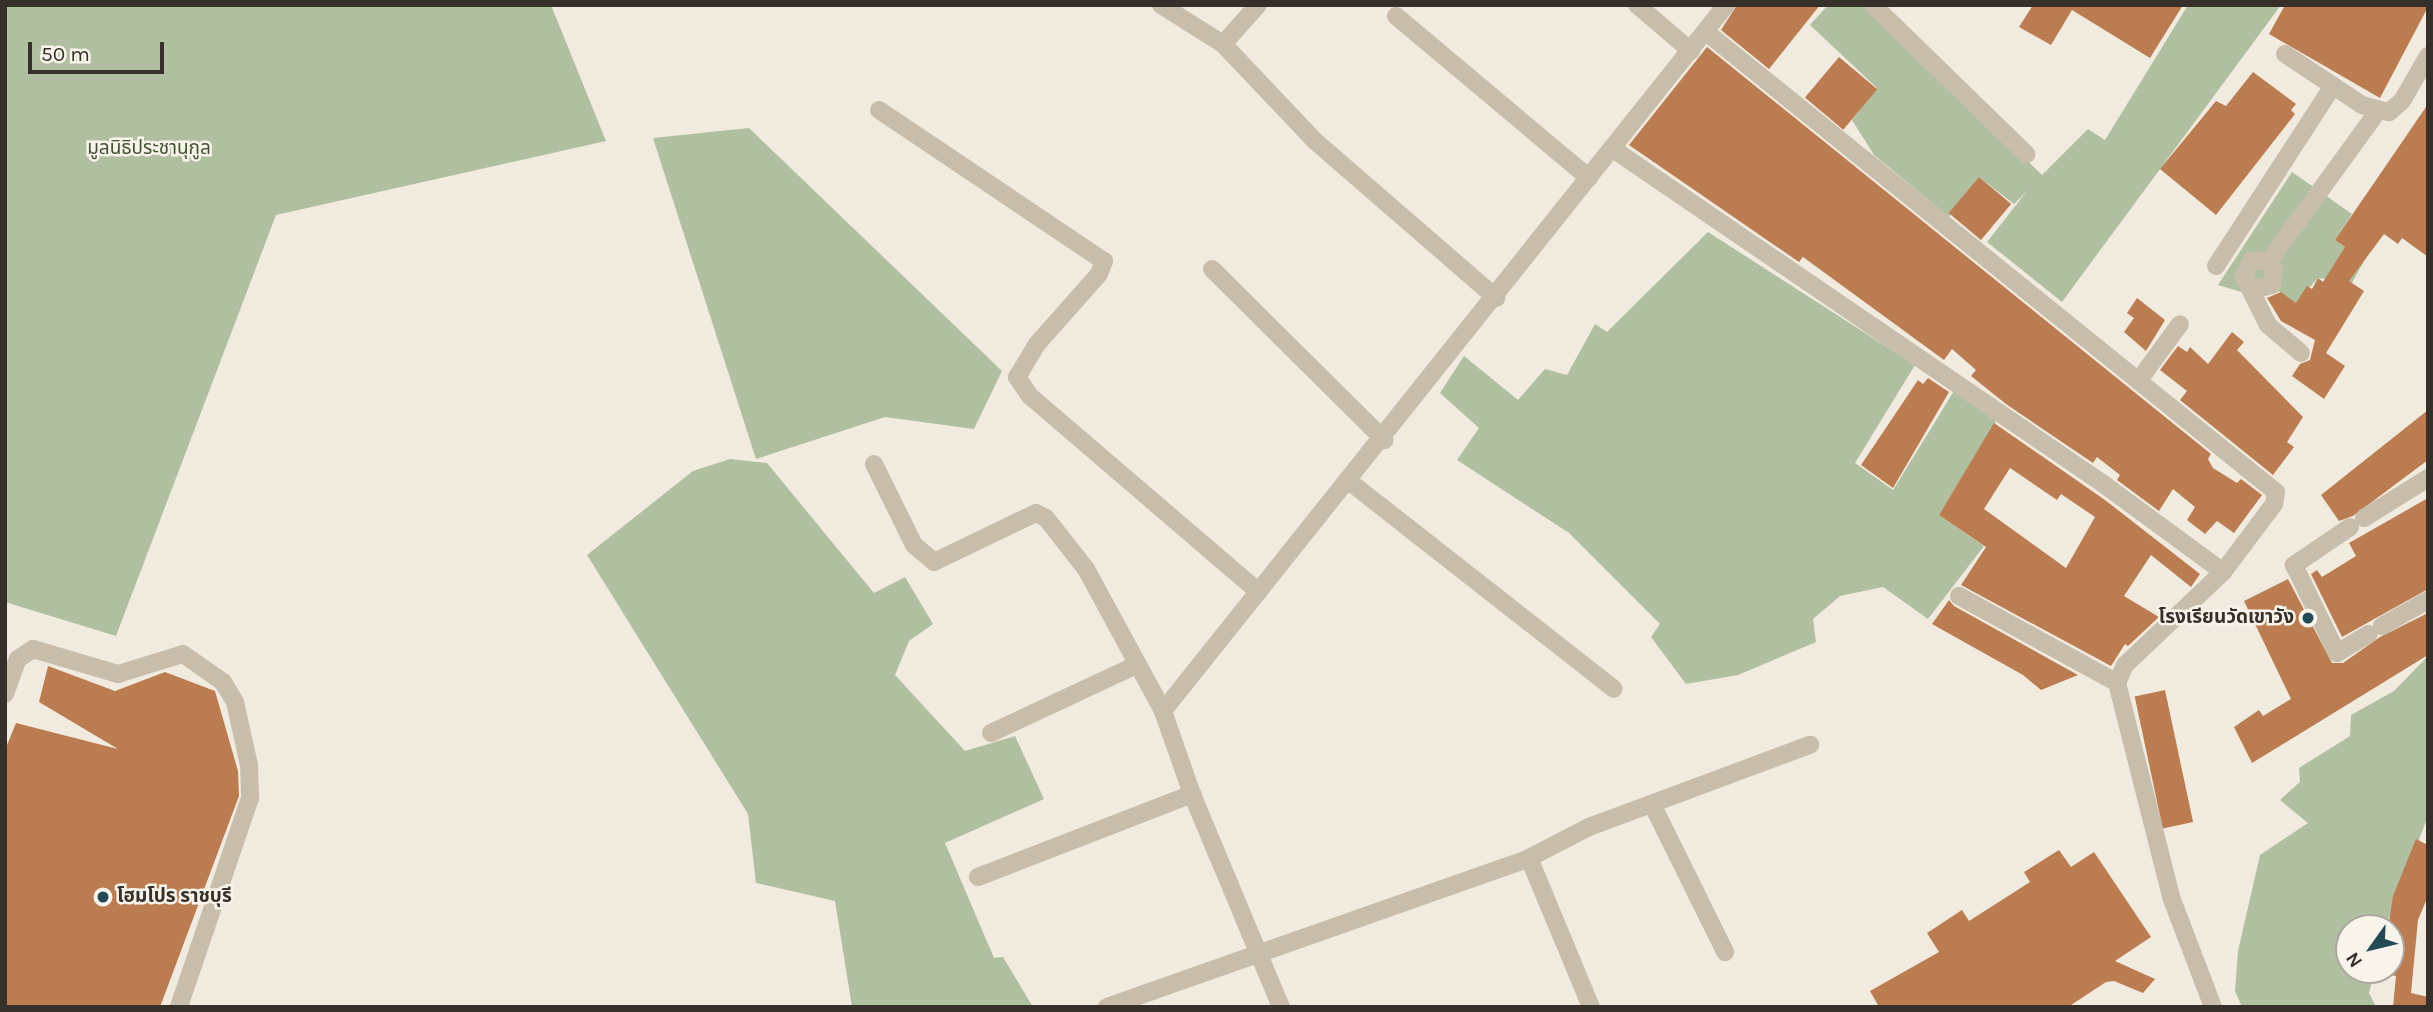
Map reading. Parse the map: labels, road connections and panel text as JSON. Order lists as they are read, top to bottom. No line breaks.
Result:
{"parks":["มูลนิธิประชานุกูล"],"places":["โรงเรียนวัดเขาวัง","โฮมโปร ราชบุรี"],"scale_bar":"50 m","north":"bottom left"}
